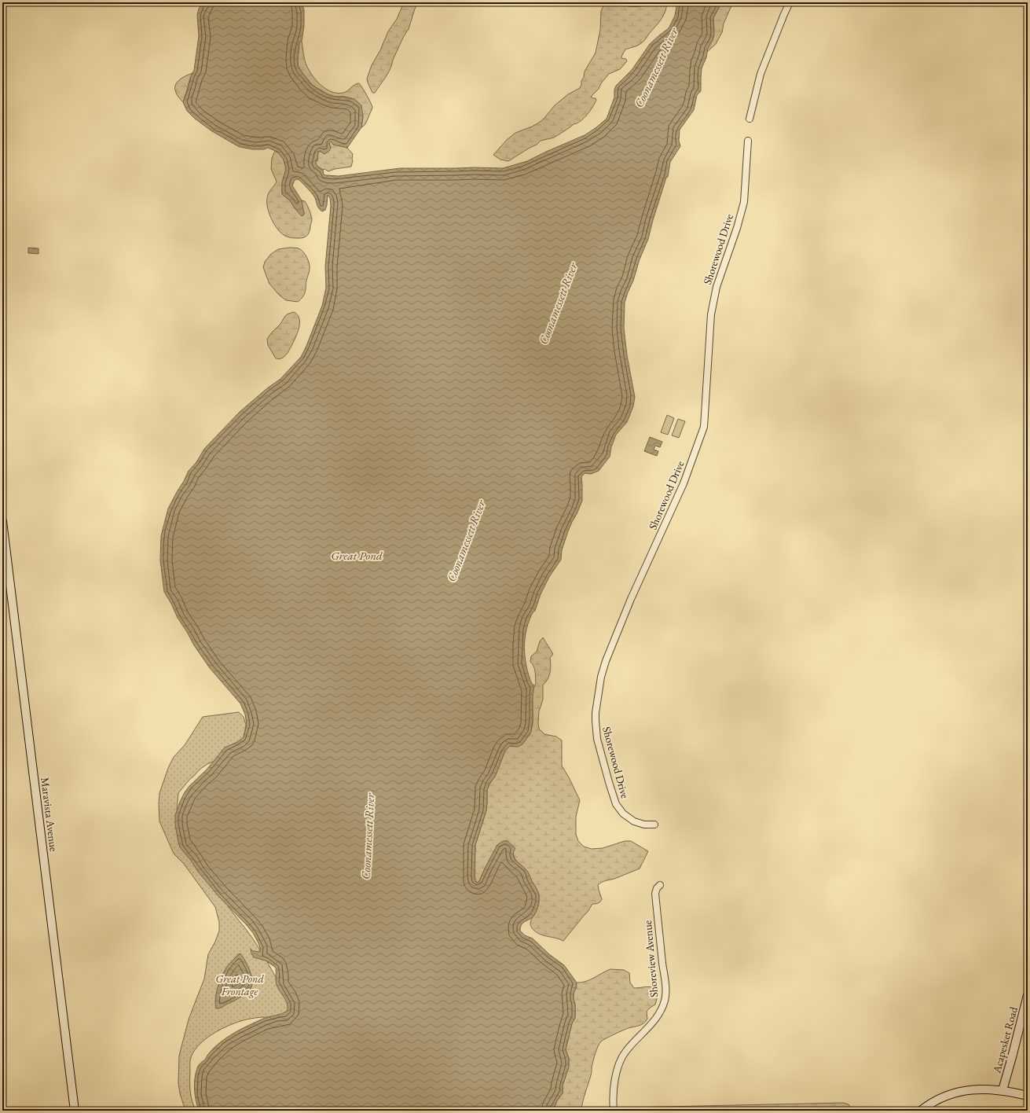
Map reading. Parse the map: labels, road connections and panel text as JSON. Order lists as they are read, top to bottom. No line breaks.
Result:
{"streets":{"main road":["Maravista Avenue","Acapesket Road"],"street":["Shorewood Drive","Shoreview Avenue"]},"water":["Coonamessett River","Great Pond"],"parks":["Great Pond Frontage"]}
